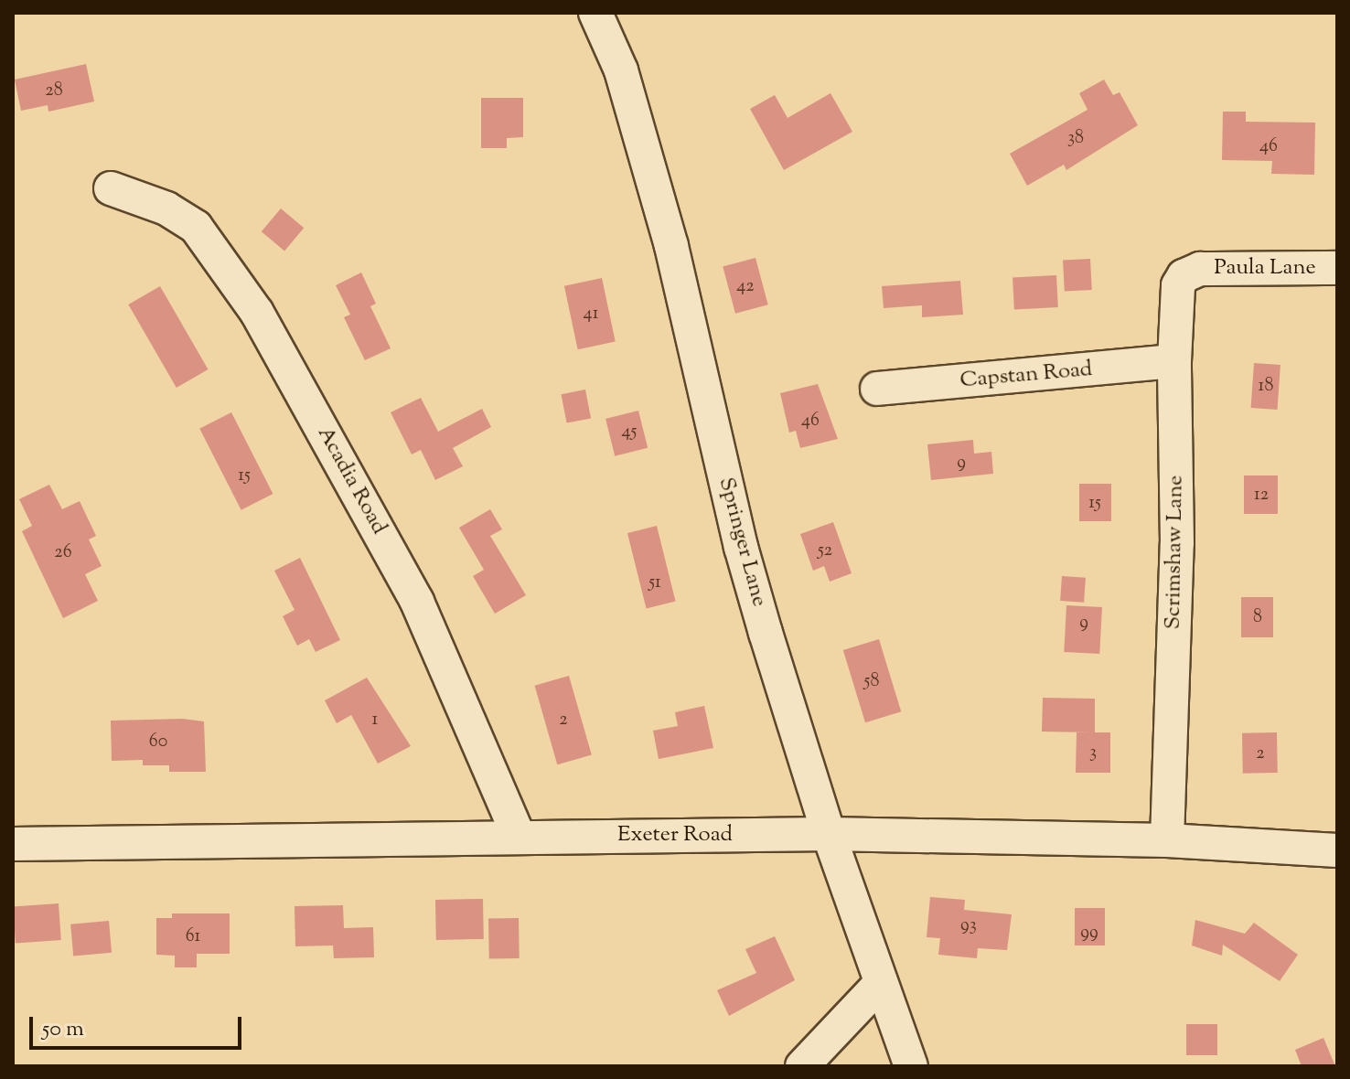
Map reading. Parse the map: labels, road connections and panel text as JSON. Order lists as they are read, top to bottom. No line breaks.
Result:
{"streets":{"street":["Paula Lane","Capstan Road","Acadia Road","Springer Lane","Scrimshaw Lane","Exeter Road"]},"crossings":[["Paula Lane","Scrimshaw Lane"],["Capstan Road","Scrimshaw Lane"],["Acadia Road","Exeter Road"],["Springer Lane","Exeter Road"],["Scrimshaw Lane","Exeter Road"]],"house_numbers":["28","38","46","42","41","18","46","45","9","15","12","15","52","26","51","8","9","58","1","2","60","3","2","93","99","61"],"scale_bar":"50 m"}
